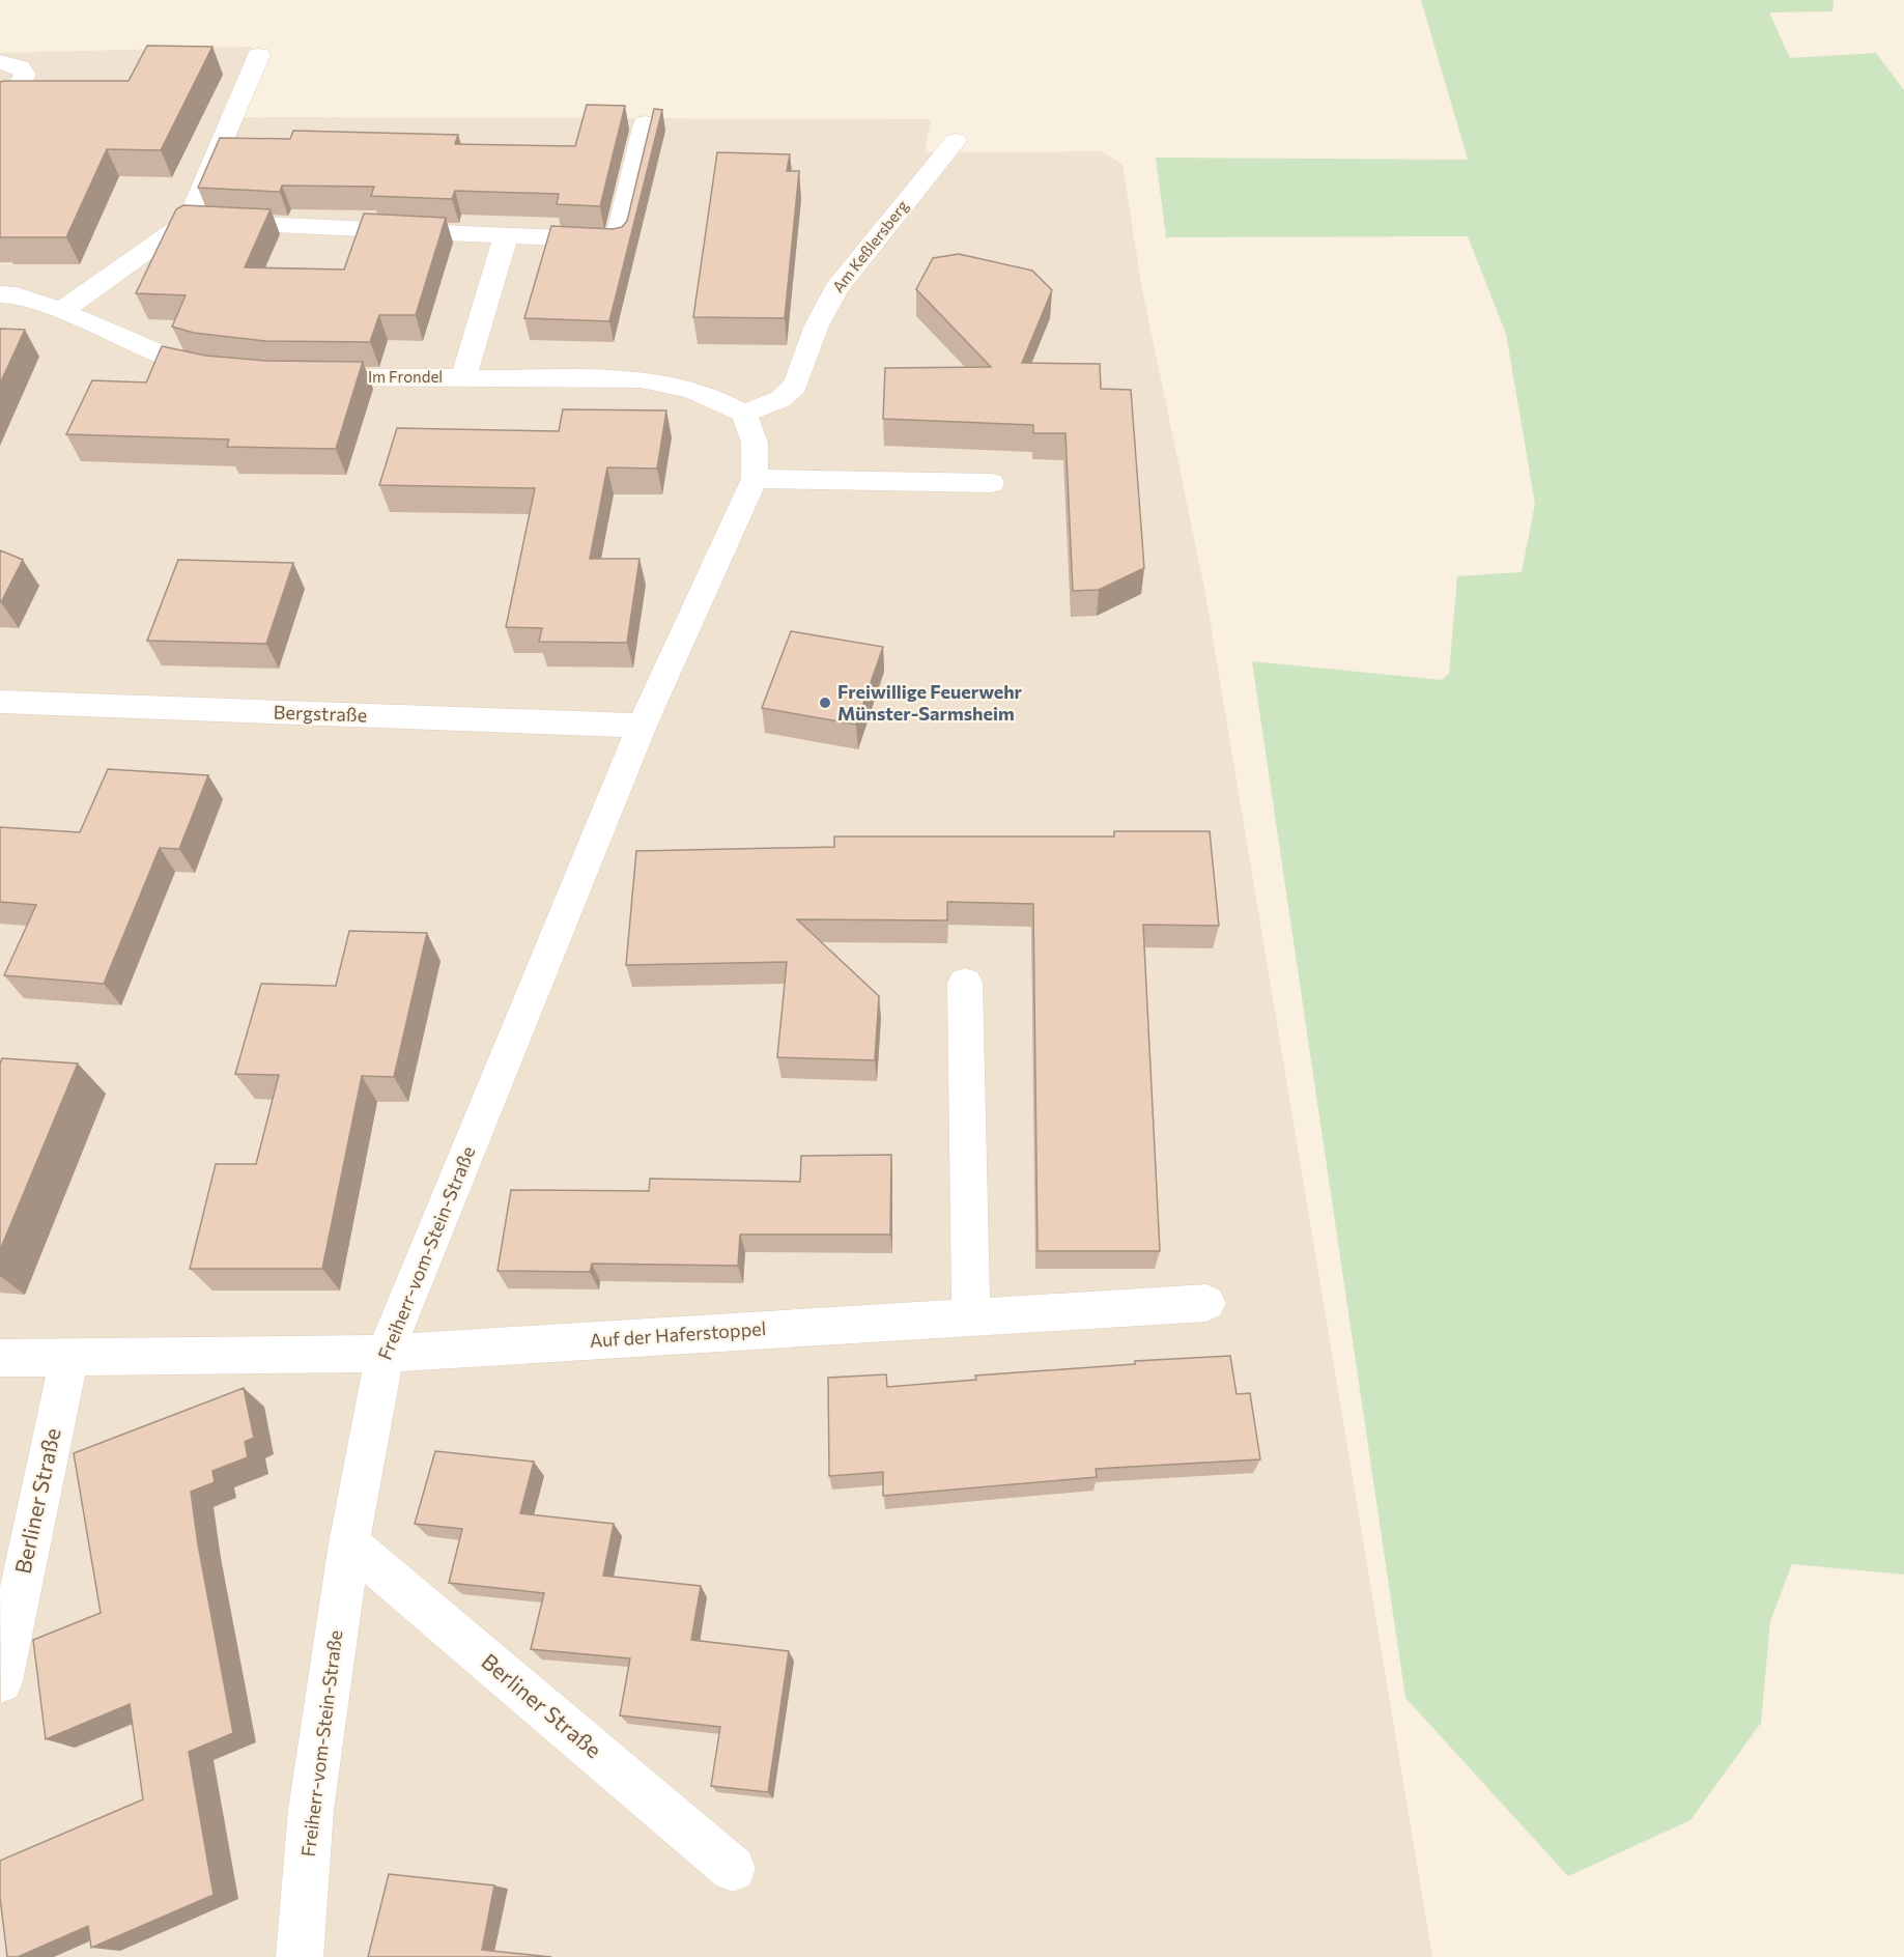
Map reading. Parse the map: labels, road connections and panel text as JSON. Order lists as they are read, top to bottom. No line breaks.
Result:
{"streets":{"street":["Am Keßlersberg","Im Frondel","Bergstraße","Freiherr-vom-Stein-Straße","Auf der Haferstoppel","Berliner Straße"]},"crossings":[["Am Keßlersberg","Im Frondel"],["Bergstraße","Freiherr-vom-Stein-Straße"],["Freiherr-vom-Stein-Straße","Auf der Haferstoppel"],["Freiherr-vom-Stein-Straße","Berliner Straße"]],"places":["Freiwillige Feuerwehr Münster-Sarmsheim"]}
